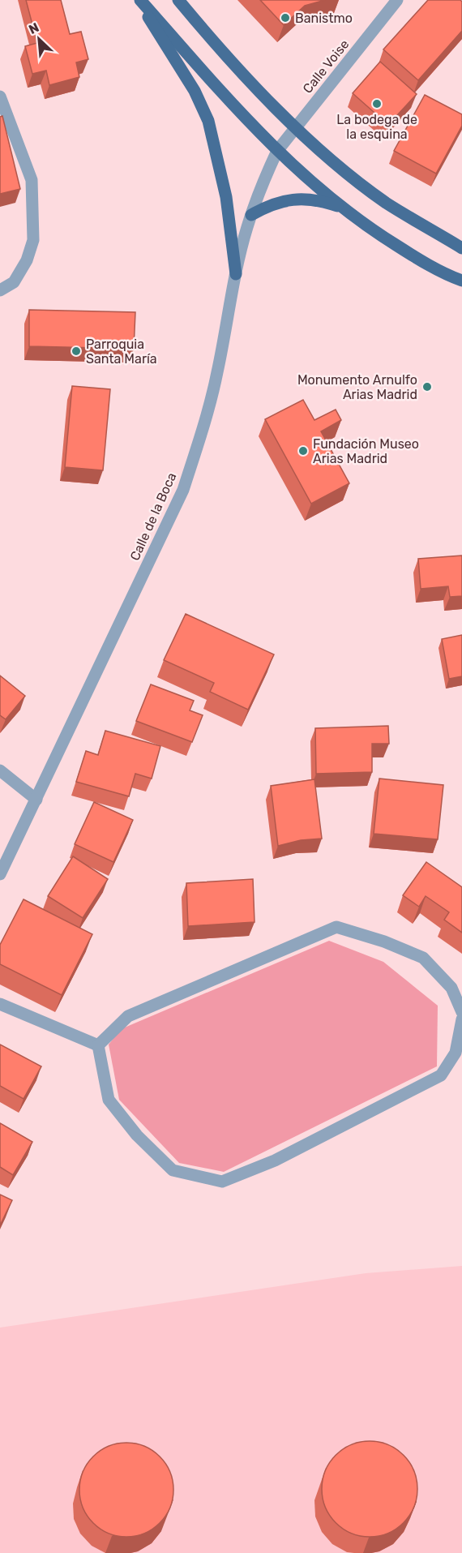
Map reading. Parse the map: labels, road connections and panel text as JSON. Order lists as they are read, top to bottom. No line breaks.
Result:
{"streets":{"street":["Calle Voise","Calle de la Boca"]},"crossings":[["Calle Voise","Calle de la Boca"]],"places":["Banistmo","La bodega de la esquina","Parroquia Santa María","Monumento Arnulfo Arias Madrid","Fundación Museo Arias Madrid"],"north":"top left"}
